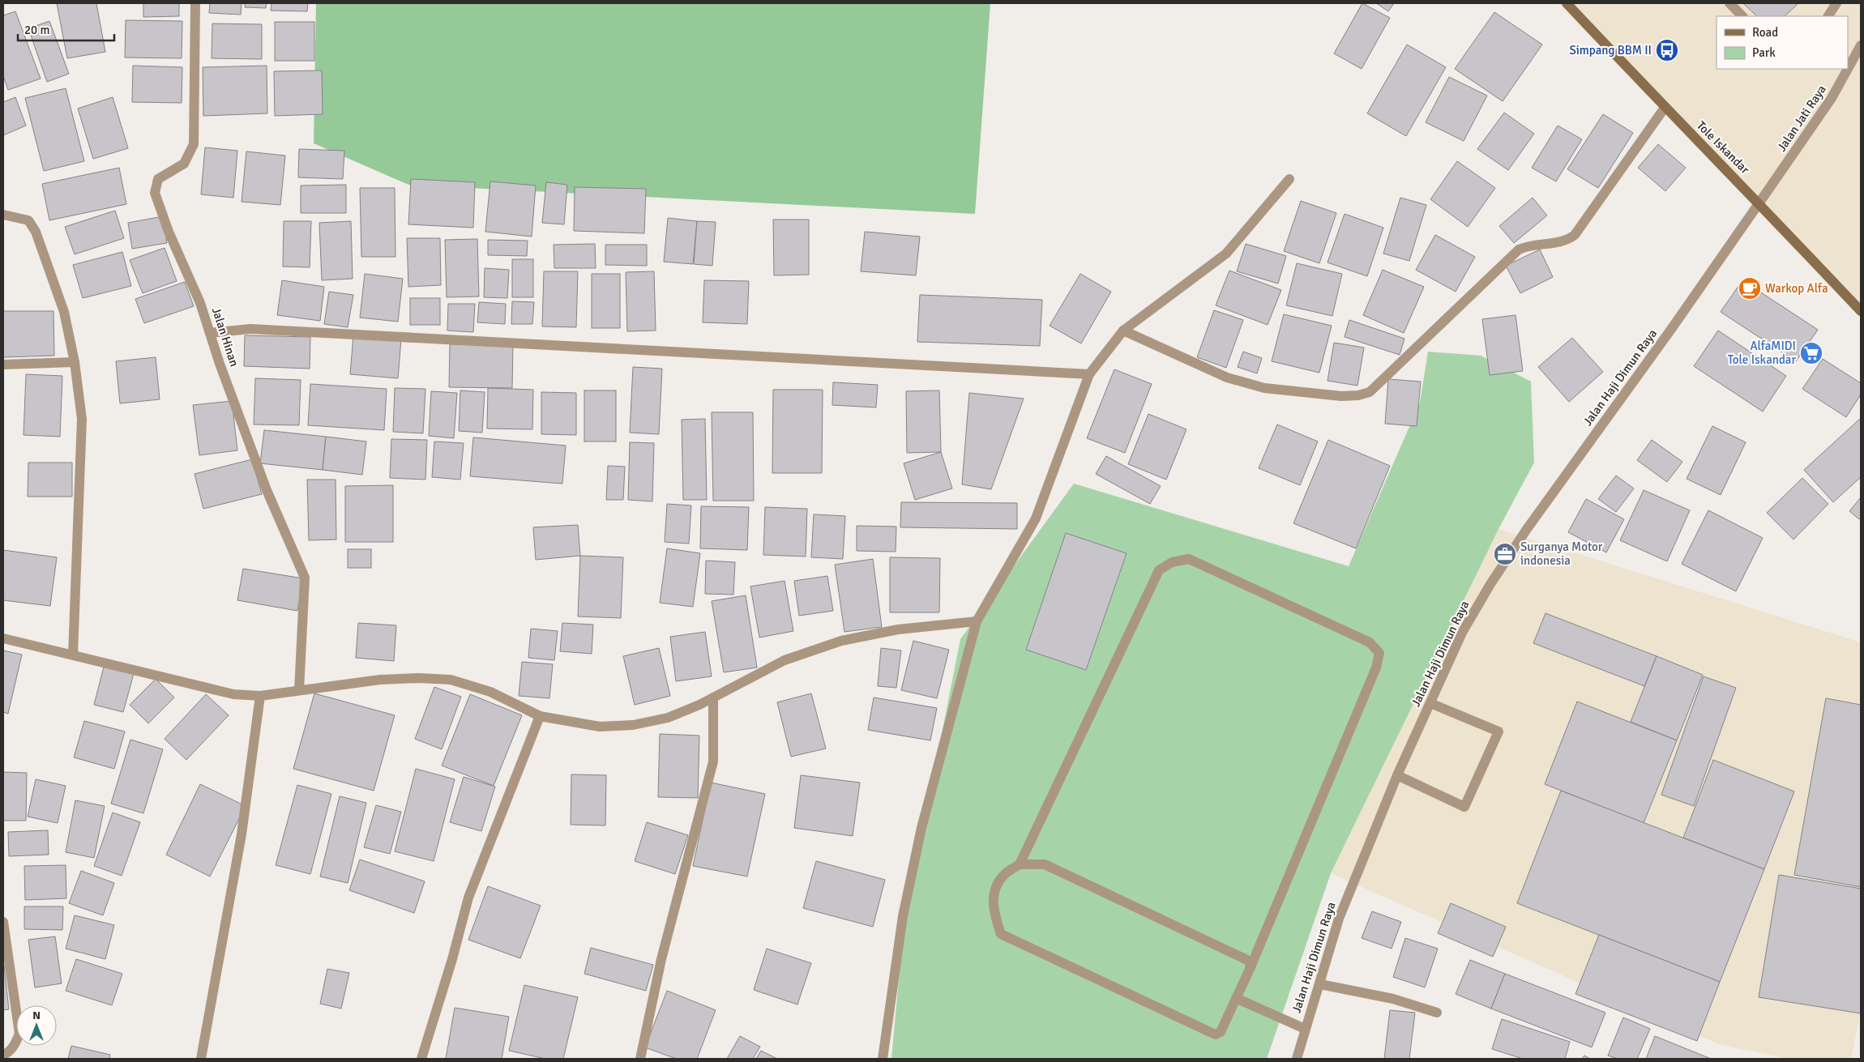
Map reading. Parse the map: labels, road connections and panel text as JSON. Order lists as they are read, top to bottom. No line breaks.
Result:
{"streets":{"main road":["Tole Iskandar"],"street":["Jalan Jati Raya","Jalan Hinan","Jalan Haji Dimun Raya"]},"crossings":[["Jalan Jati Raya","Tole Iskandar"],["Jalan Jati Raya","Jalan Haji Dimun Raya"],["Tole Iskandar","Jalan Haji Dimun Raya"]],"places":{"bus stop":["Simpang BBM II"],"cafe":["Warkop Alfa"],"supermarket":["AlfaMIDI Tole Iskandar"],"office":["Surganya Motor indonesia"]},"legend":["Road","Park"],"scale_bar":"20 m","north":"top"}
